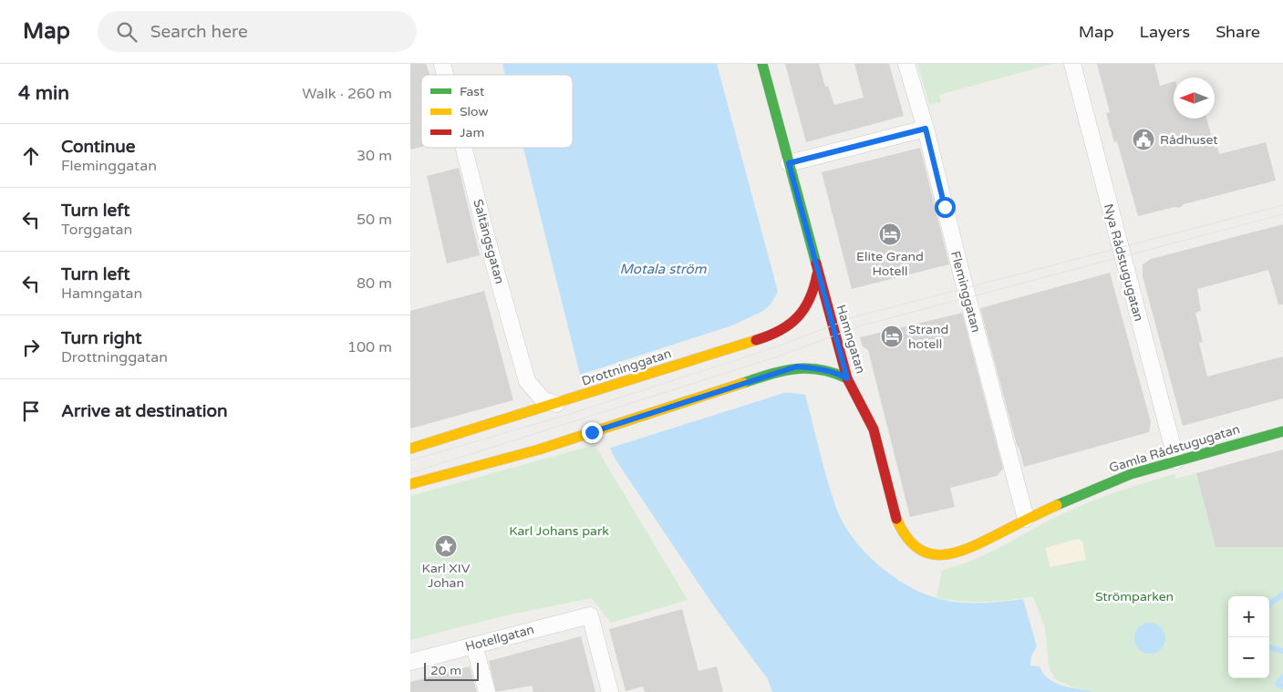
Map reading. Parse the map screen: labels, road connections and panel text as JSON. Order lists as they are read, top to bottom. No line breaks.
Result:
{"streets":{"main road":["Hamngatan","Drottninggatan","Gamla Rådstugugatan"],"street":["Saltängsgatan","Nya Rådstugugatan","Fleminggatan","Hotellgatan"]},"crossings":[["Saltängsgatan","Drottninggatan"],["Nya Rådstugugatan","Gamla Rådstugugatan"],["Fleminggatan","Hamngatan"],["Fleminggatan","Gamla Rådstugugatan"],["Hamngatan","Drottninggatan"],["Hamngatan","Gamla Rådstugugatan"]],"water":["Motala ström"],"parks":["Karl Johans park","Strömparken"],"places":{"public building":["Rådhuset"],"hotel":["Elite Grand Hotell","Strand hotell"],"place":["Karl XIV Johan"]},"legend":["Fast","Slow","Jam"],"scale_bar":"20 m","north":"left","page":{"header":"Map","search":"Search here","nav":["Map","Layers","Share"],"heading":["4 min","Walk · 260 m"],"list":[["Continue","Fleminggatan","30 m"],["Turn left","Torggatan","50 m"],["Turn left","Hamngatan","80 m"],["Turn right","Drottninggatan","100 m"],"Arrive at destination"],"map_buttons":["+","−"],"scale":"20 m"}}
